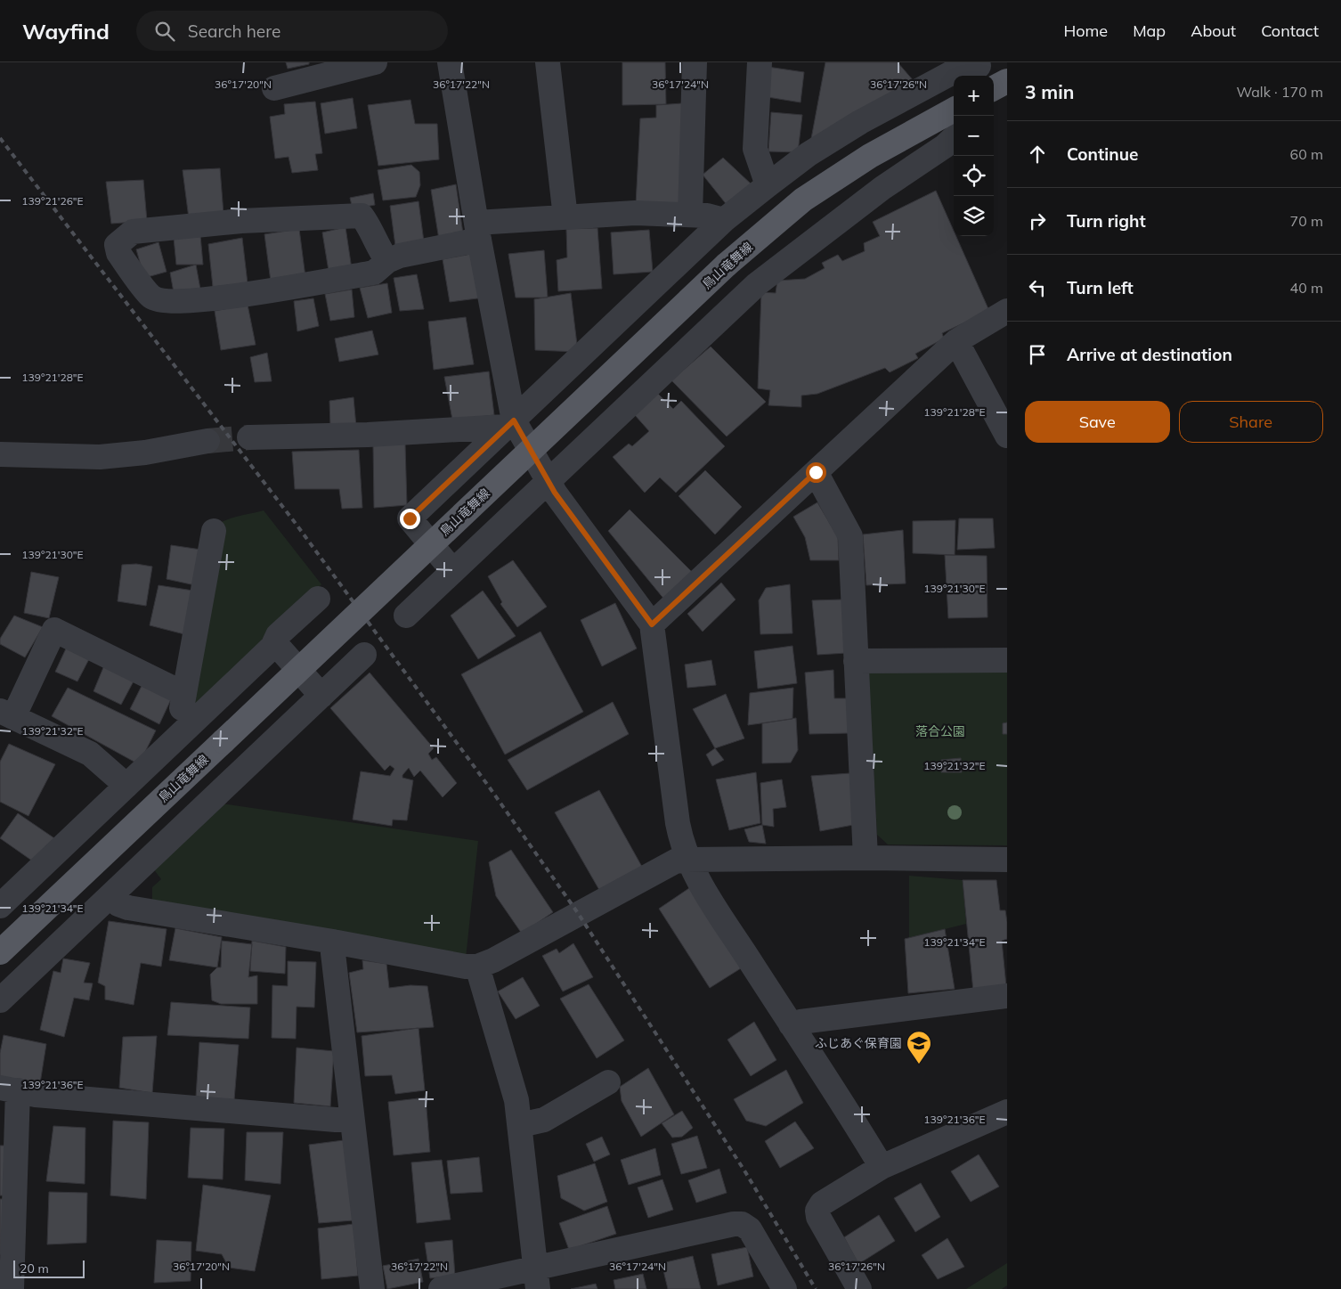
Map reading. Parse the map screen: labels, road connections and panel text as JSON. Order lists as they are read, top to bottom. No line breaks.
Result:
{"streets":{"main road":["鳥山竜舞線"]},"parks":["落合公園"],"places":{"school or university":["ふじあぐ保育園"]},"scale_bar":"20 m","page":{"header":"Wayfind","search":"Search here","nav":["Home","Map","About","Contact"],"heading":["3 min","Walk · 170 m"],"map_buttons":["+","−"],"list":[["Continue","60 m"],["Turn right","70 m"],["Turn left","40 m"],"Arrive at destination"],"buttons":["Save","Share"],"scale":"20 m"},"coordinates":["36°17'20\"N","36°17'22\"N","36°17'24\"N","36°17'26\"N","139°21'26\"E","139°21'28\"E","139°21'30\"E","139°21'32\"E","139°21'34\"E","139°21'36\"E"]}
